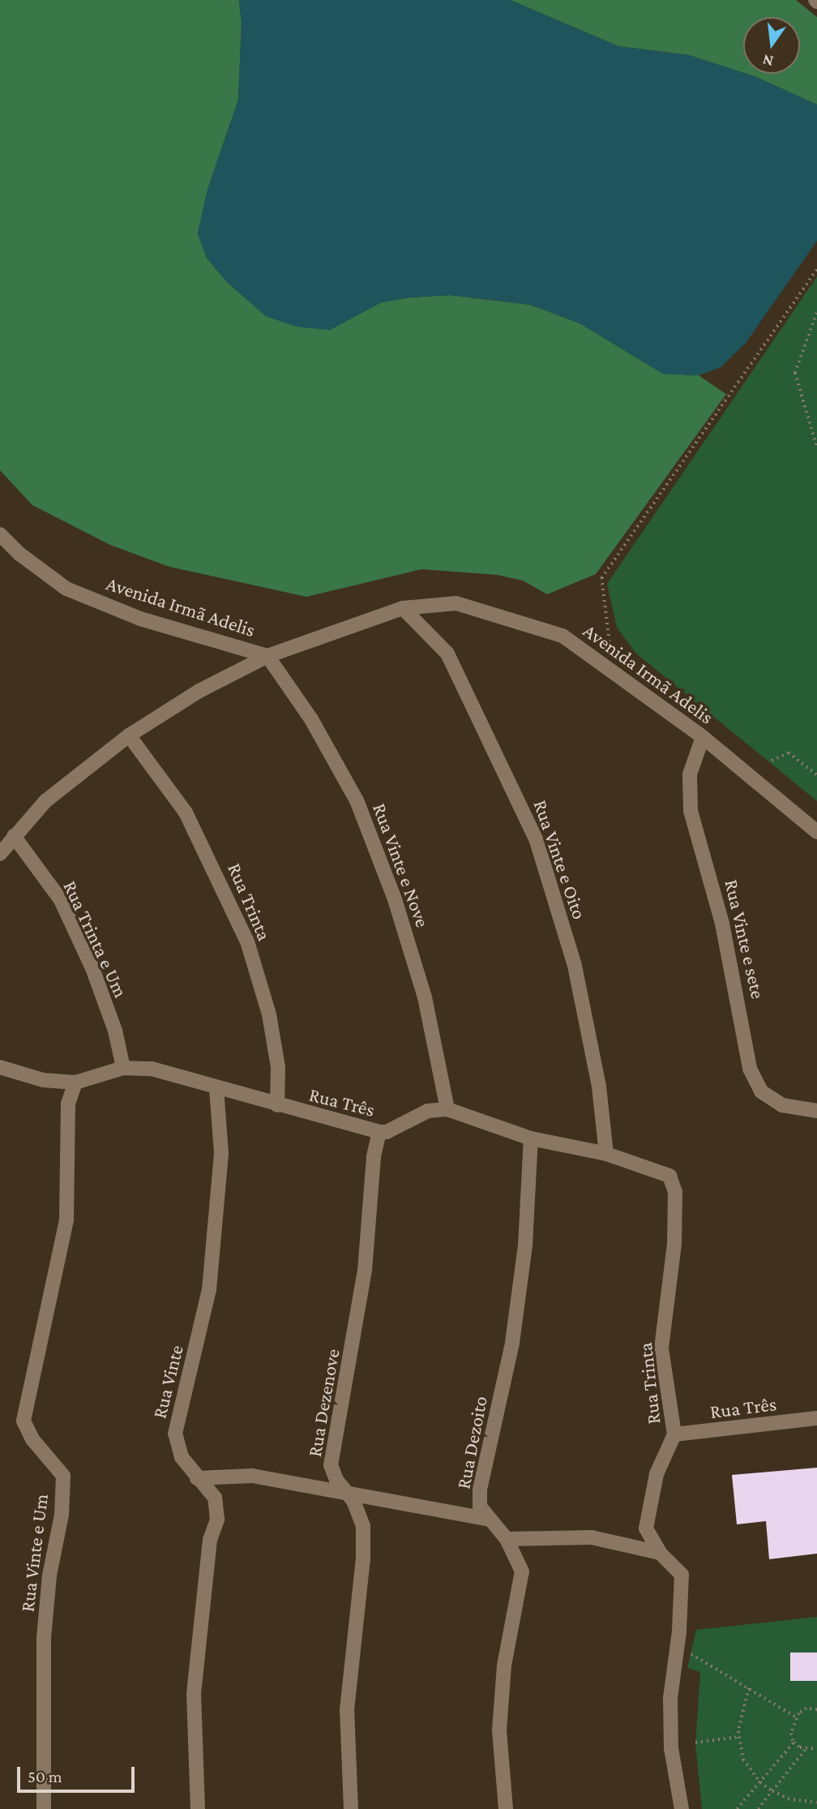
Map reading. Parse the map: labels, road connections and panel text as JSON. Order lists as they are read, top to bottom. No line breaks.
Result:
{"streets":{"street":["Avenida Irmã Adelis","Rua Vinte e Oito","Rua Vinte e Nove","Rua Trinta","Rua Trinta e Um","Rua Vinte e sete","Rua Três","Rua Vinte","Rua Dezenove","Rua Dezoito","Rua Vinte e Um"]},"crossings":[["Avenida Irmã Adelis","Rua Vinte e Oito"],["Avenida Irmã Adelis","Rua Vinte e Nove"],["Avenida Irmã Adelis","Rua Trinta"],["Avenida Irmã Adelis","Rua Trinta e Um"],["Avenida Irmã Adelis","Rua Vinte e sete"],["Rua Vinte e Oito","Rua Trinta"],["Rua Vinte e Nove","Rua Três"],["Rua Trinta","Rua Três"],["Rua Trinta e Um","Rua Três"],["Rua Três","Rua Vinte"],["Rua Três","Rua Dezenove"],["Rua Três","Rua Vinte e Um"]],"scale_bar":"50 m","north":"bottom"}
